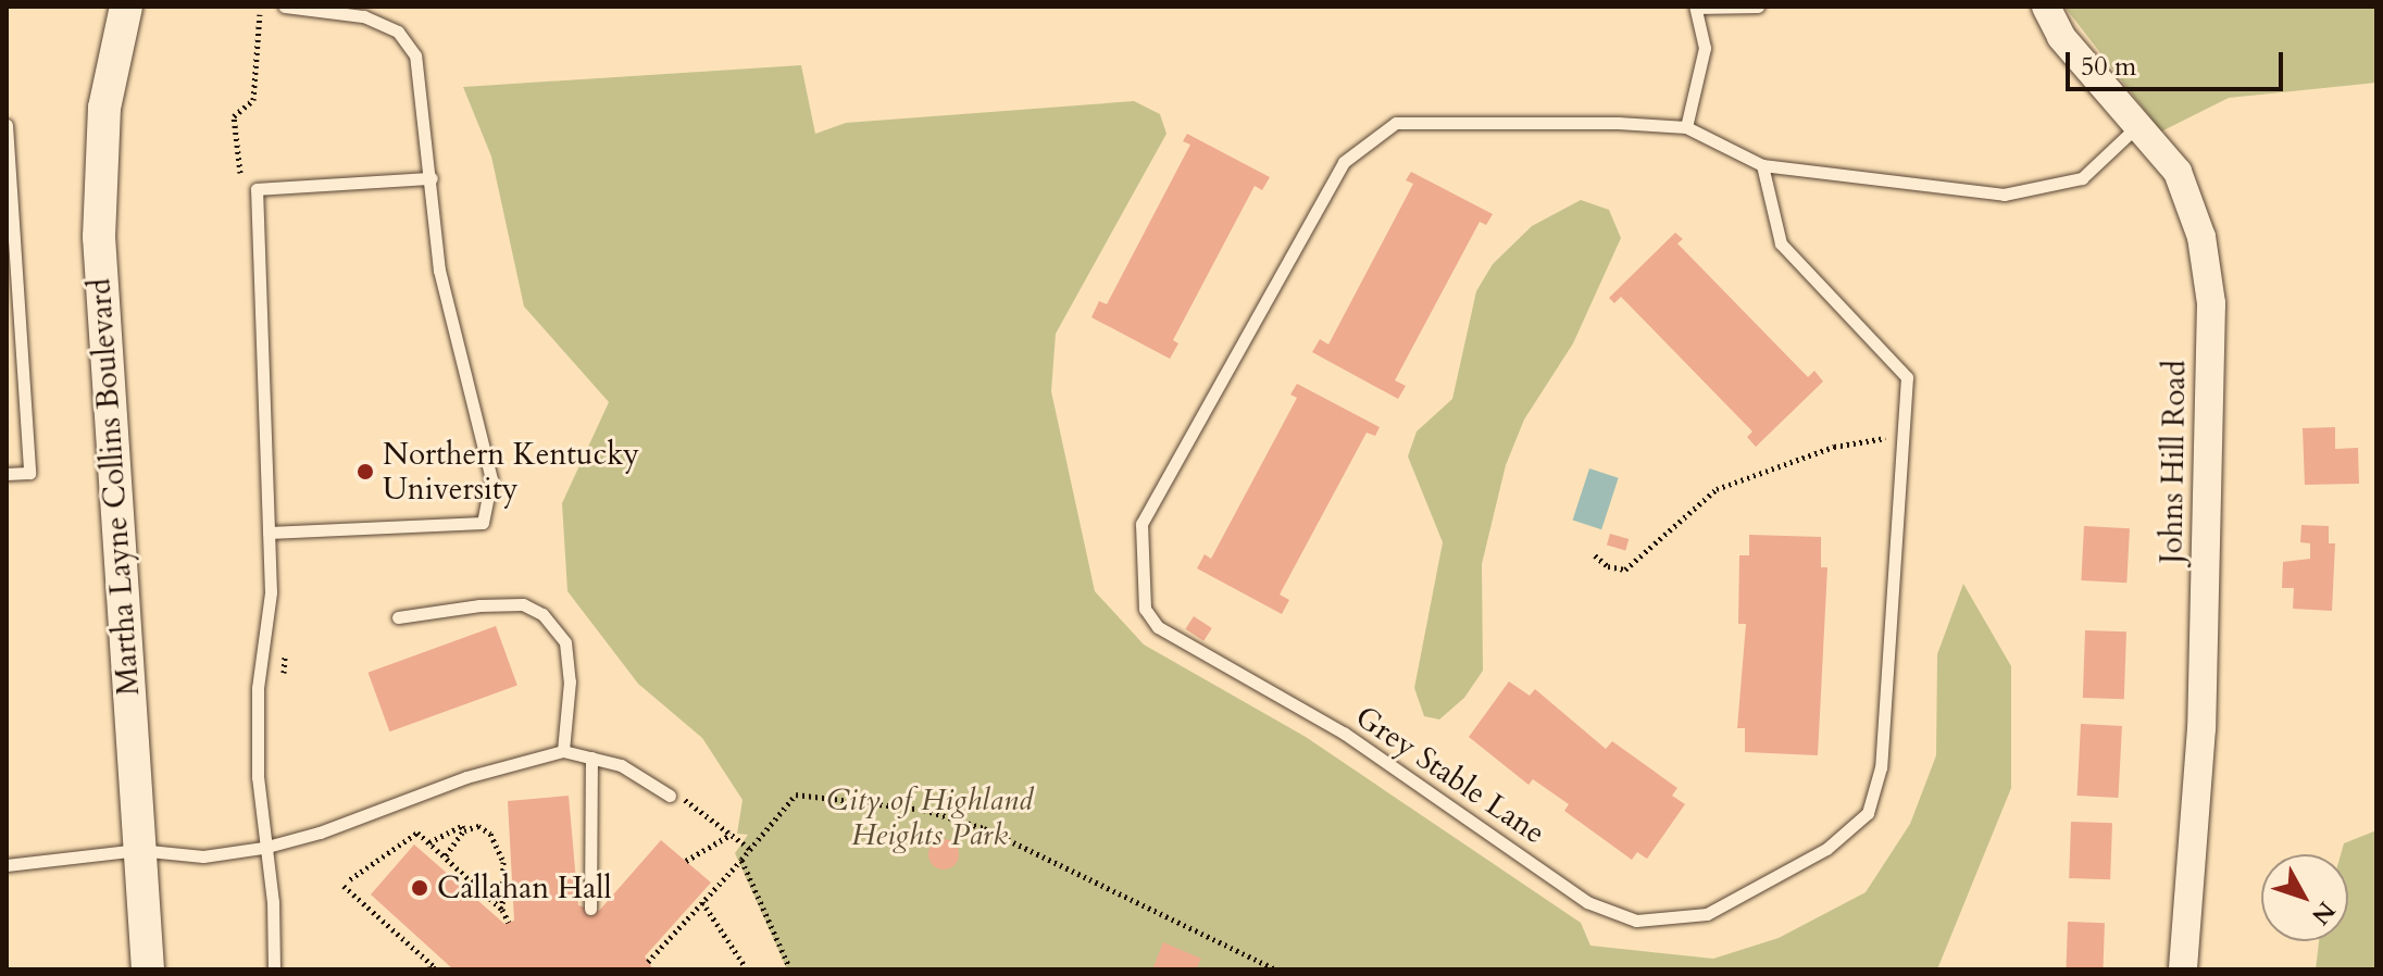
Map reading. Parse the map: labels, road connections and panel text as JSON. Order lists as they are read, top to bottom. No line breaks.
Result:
{"streets":{"main road":["Martha Layne Collins Boulevard"],"street":["Johns Hill Road"],"lane":["Grey Stable Lane"]},"crossings":[["Johns Hill Road","Grey Stable Lane"]],"parks":["City of Highland Heights Park"],"places":["Northern Kentucky University","Callahan Hall"],"scale_bar":"50 m","north":"bottom right"}
